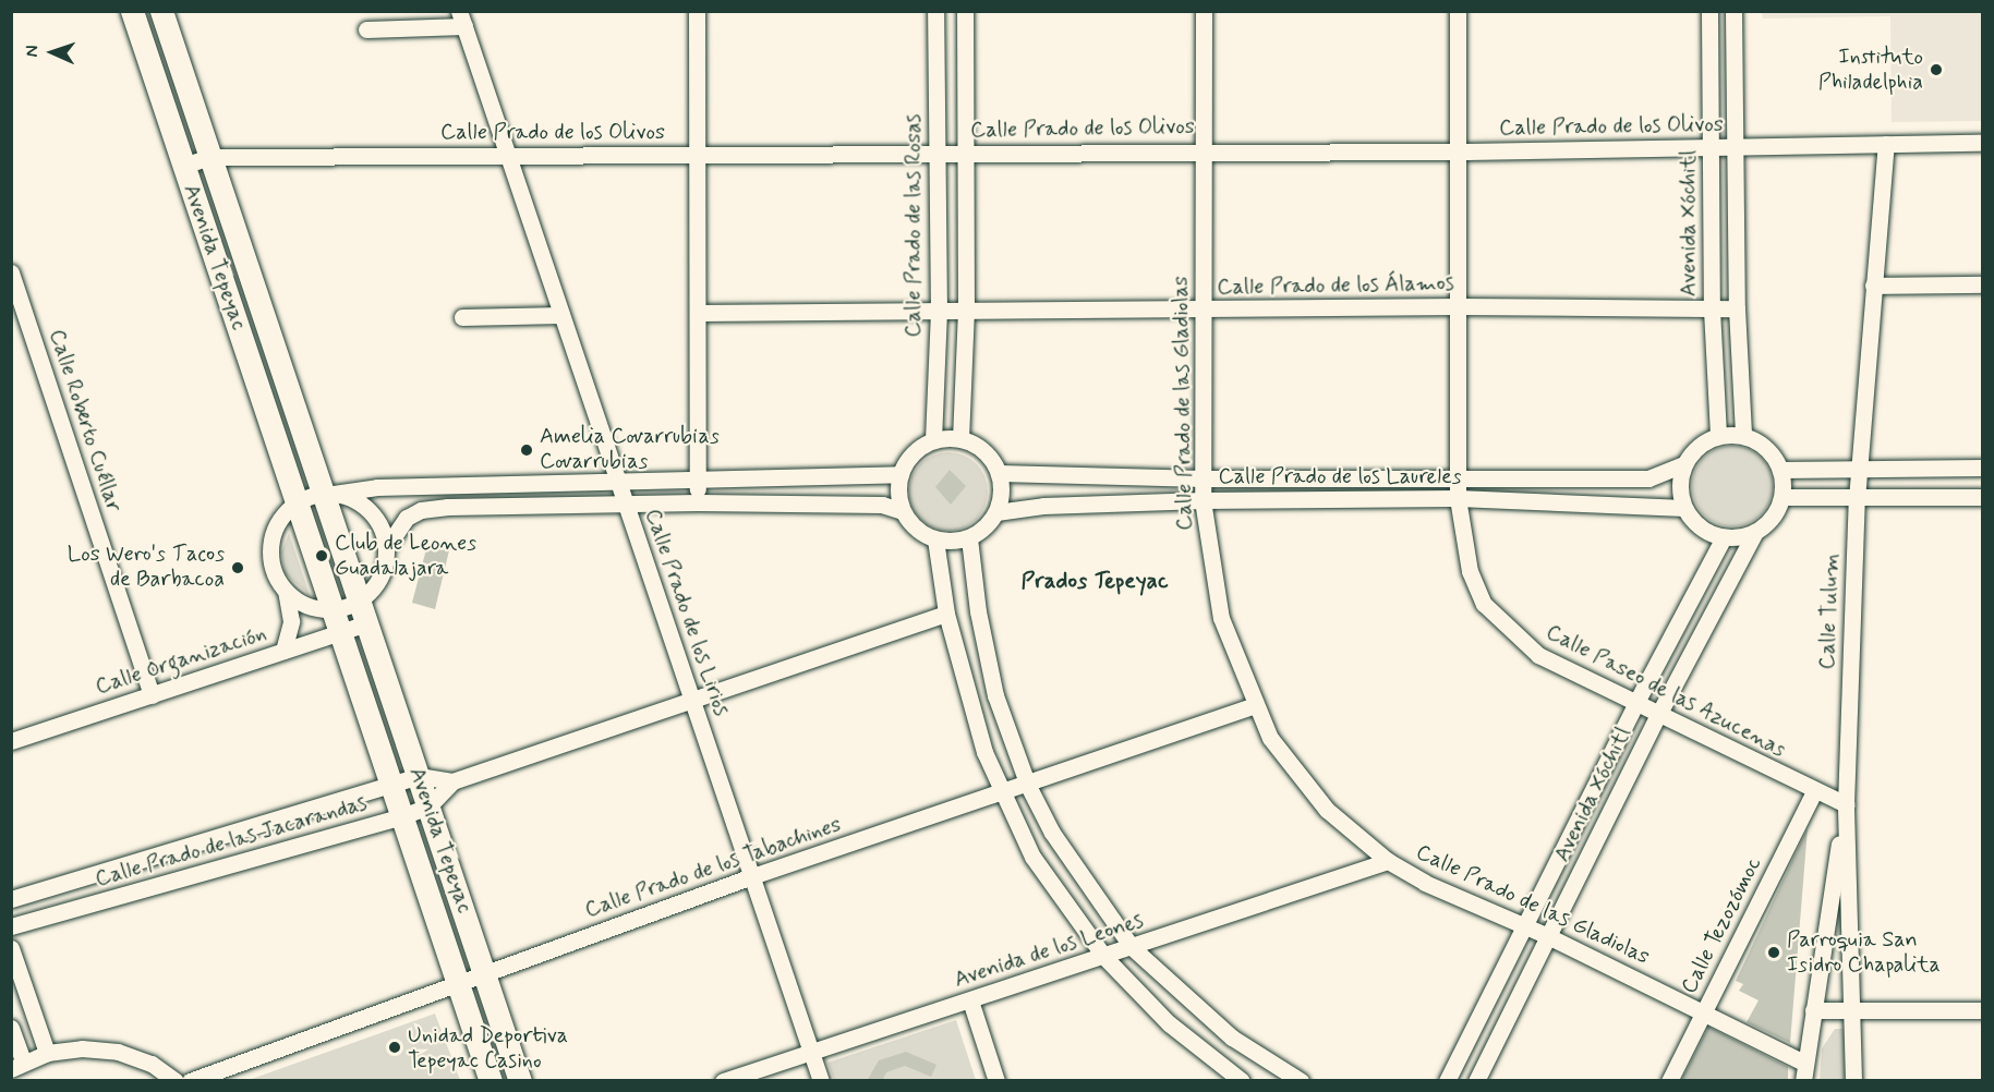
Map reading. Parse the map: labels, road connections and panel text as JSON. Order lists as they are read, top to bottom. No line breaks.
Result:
{"streets":{"street":["Calle Prado de los Olivos","Avenida Xóchitl","Calle Prado de las Rosas","Avenida Tepeyac","Calle Prado de los Álamos","Calle Prado de las Gladiolas","Calle Roberto Cuéllar","Calle Prado de los Laureles","Calle Tulum","Calle Prado de los Lirios","Calle Organización","Calle Paseo de las Azucenas","Calle Prado de las Jacarandas","Calle Prado de los Tabachines","Calle Tezozómoc","Avenida de los Leones"]},"crossings":[["Calle Prado de los Olivos","Avenida Xóchitl"],["Calle Prado de los Olivos","Calle Prado de las Rosas"],["Calle Prado de los Olivos","Avenida Tepeyac"],["Calle Prado de los Olivos","Calle Prado de las Gladiolas"],["Calle Prado de los Olivos","Calle Tulum"],["Calle Prado de los Olivos","Calle Prado de los Lirios"],["Calle Prado de los Olivos","Calle Paseo de las Azucenas"],["Avenida Xóchitl","Calle Prado de los Álamos"],["Avenida Xóchitl","Calle Prado de las Gladiolas"],["Avenida Xóchitl","Calle Prado de los Laureles"],["Avenida Xóchitl","Calle Paseo de las Azucenas"],["Calle Prado de las Rosas","Calle Prado de los Álamos"],["Calle Prado de las Rosas","Calle Prado de los Laureles"],["Avenida Tepeyac","Calle Organización"],["Avenida Tepeyac","Calle Prado de las Jacarandas"],["Avenida Tepeyac","Calle Prado de los Tabachines"],["Calle Prado de los Álamos","Calle Prado de las Gladiolas"],["Calle Prado de los Álamos","Calle Paseo de las Azucenas"],["Calle Prado de las Gladiolas","Calle Prado de los Laureles"],["Calle Prado de las Gladiolas","Calle Prado de los Tabachines"],["Calle Prado de las Gladiolas","Calle Tezozómoc"],["Calle Prado de las Gladiolas","Avenida de los Leones"],["Calle Roberto Cuéllar","Calle Organización"],["Calle Prado de los Laureles","Calle Paseo de las Azucenas"],["Calle Tulum","Calle Paseo de las Azucenas"],["Calle Prado de los Lirios","Calle Prado de las Jacarandas"],["Calle Prado de los Lirios","Calle Prado de los Tabachines"],["Calle Prado de los Lirios","Avenida de los Leones"],["Calle Paseo de las Azucenas","Calle Tezozómoc"]],"districts":["Prados Tepeyac"],"places":["Instituto Philadelphia","Amelia Covarrubias Covarrubias","Club de Leones Guadalajara","Los Wero's Tacos de Barbacoa","Parroquia San Isidro Chapalita","Unidad Deportiva Tepeyac Casino"],"north":"left"}
